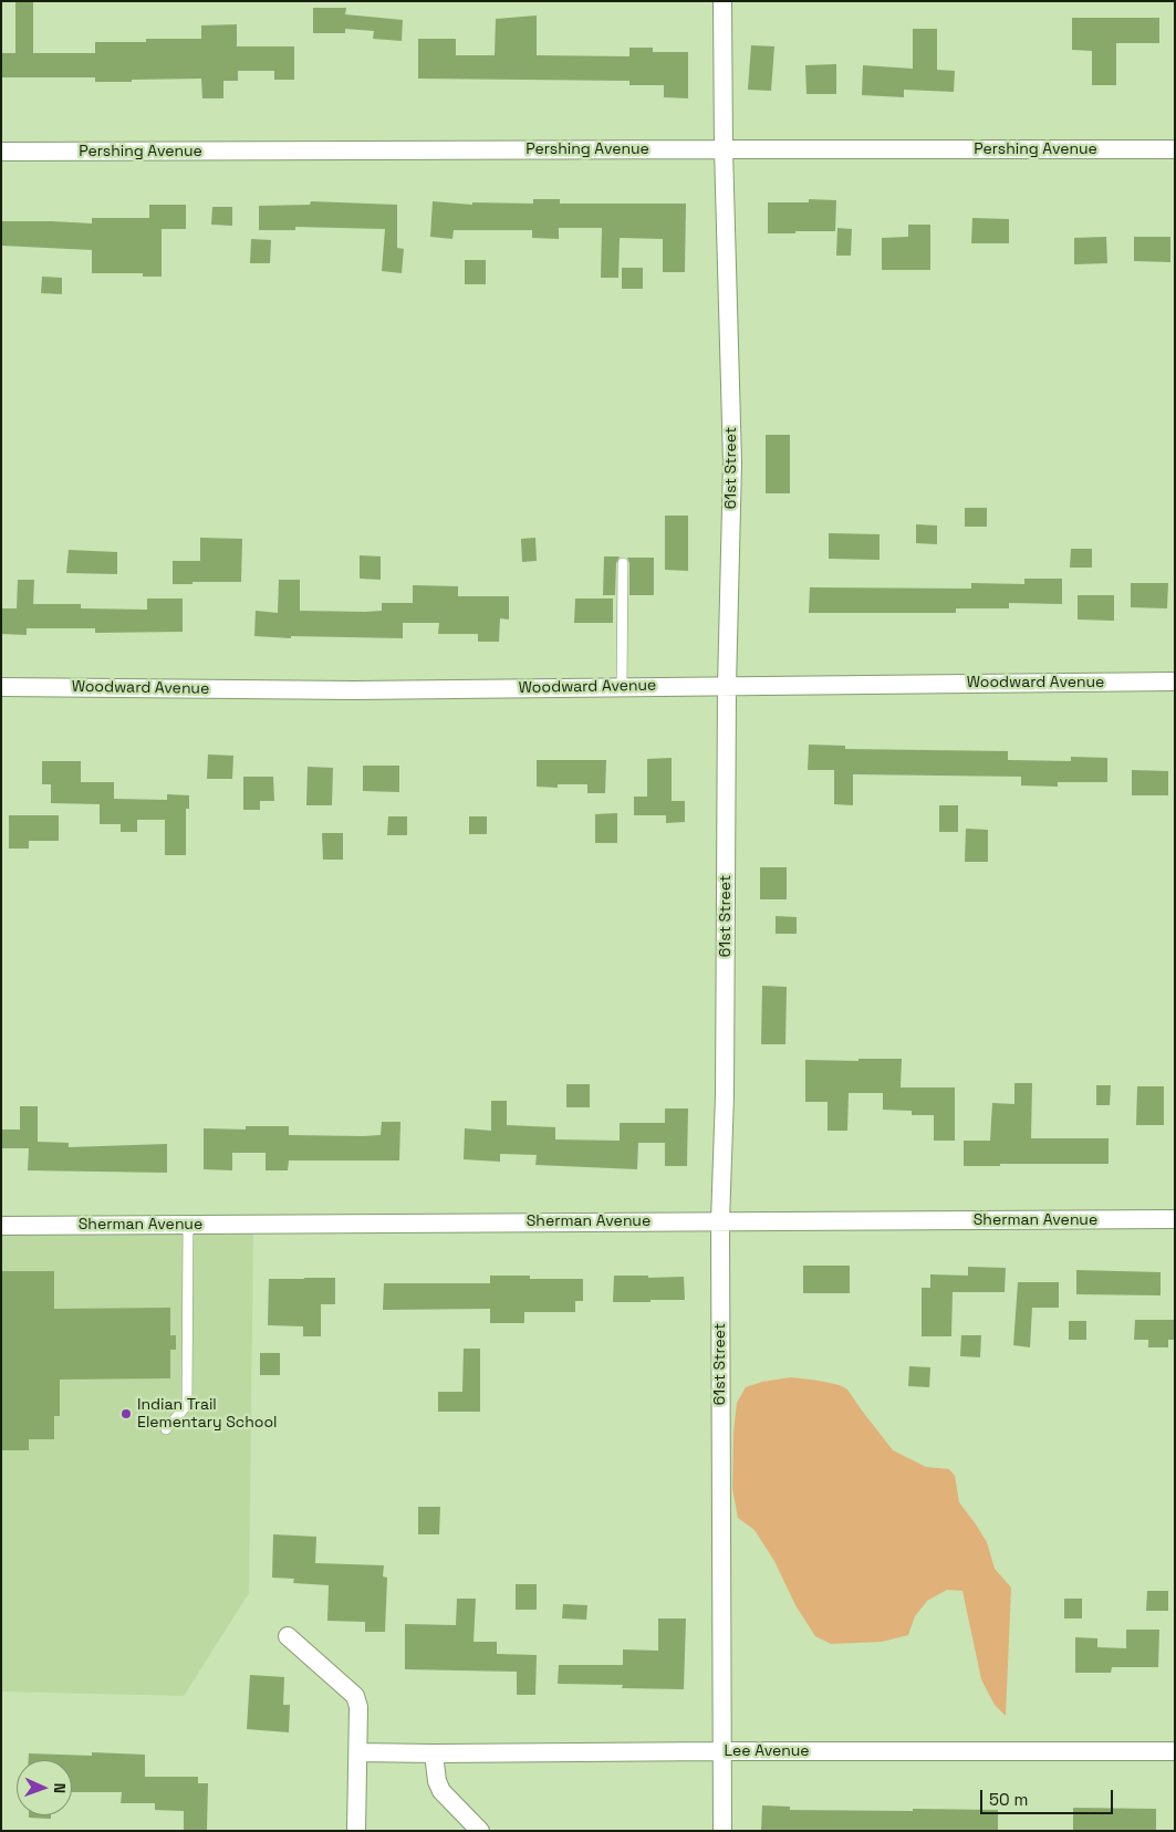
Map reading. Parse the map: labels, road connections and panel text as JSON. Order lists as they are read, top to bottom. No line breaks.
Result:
{"streets":{"street":["Pershing Avenue","61st Street","Woodward Avenue","Sherman Avenue","Lee Avenue"]},"crossings":[["Pershing Avenue","61st Street"],["61st Street","Woodward Avenue"],["61st Street","Sherman Avenue"],["61st Street","Lee Avenue"]],"places":["Indian Trail Elementary School"],"scale_bar":"50 m","north":"right"}
